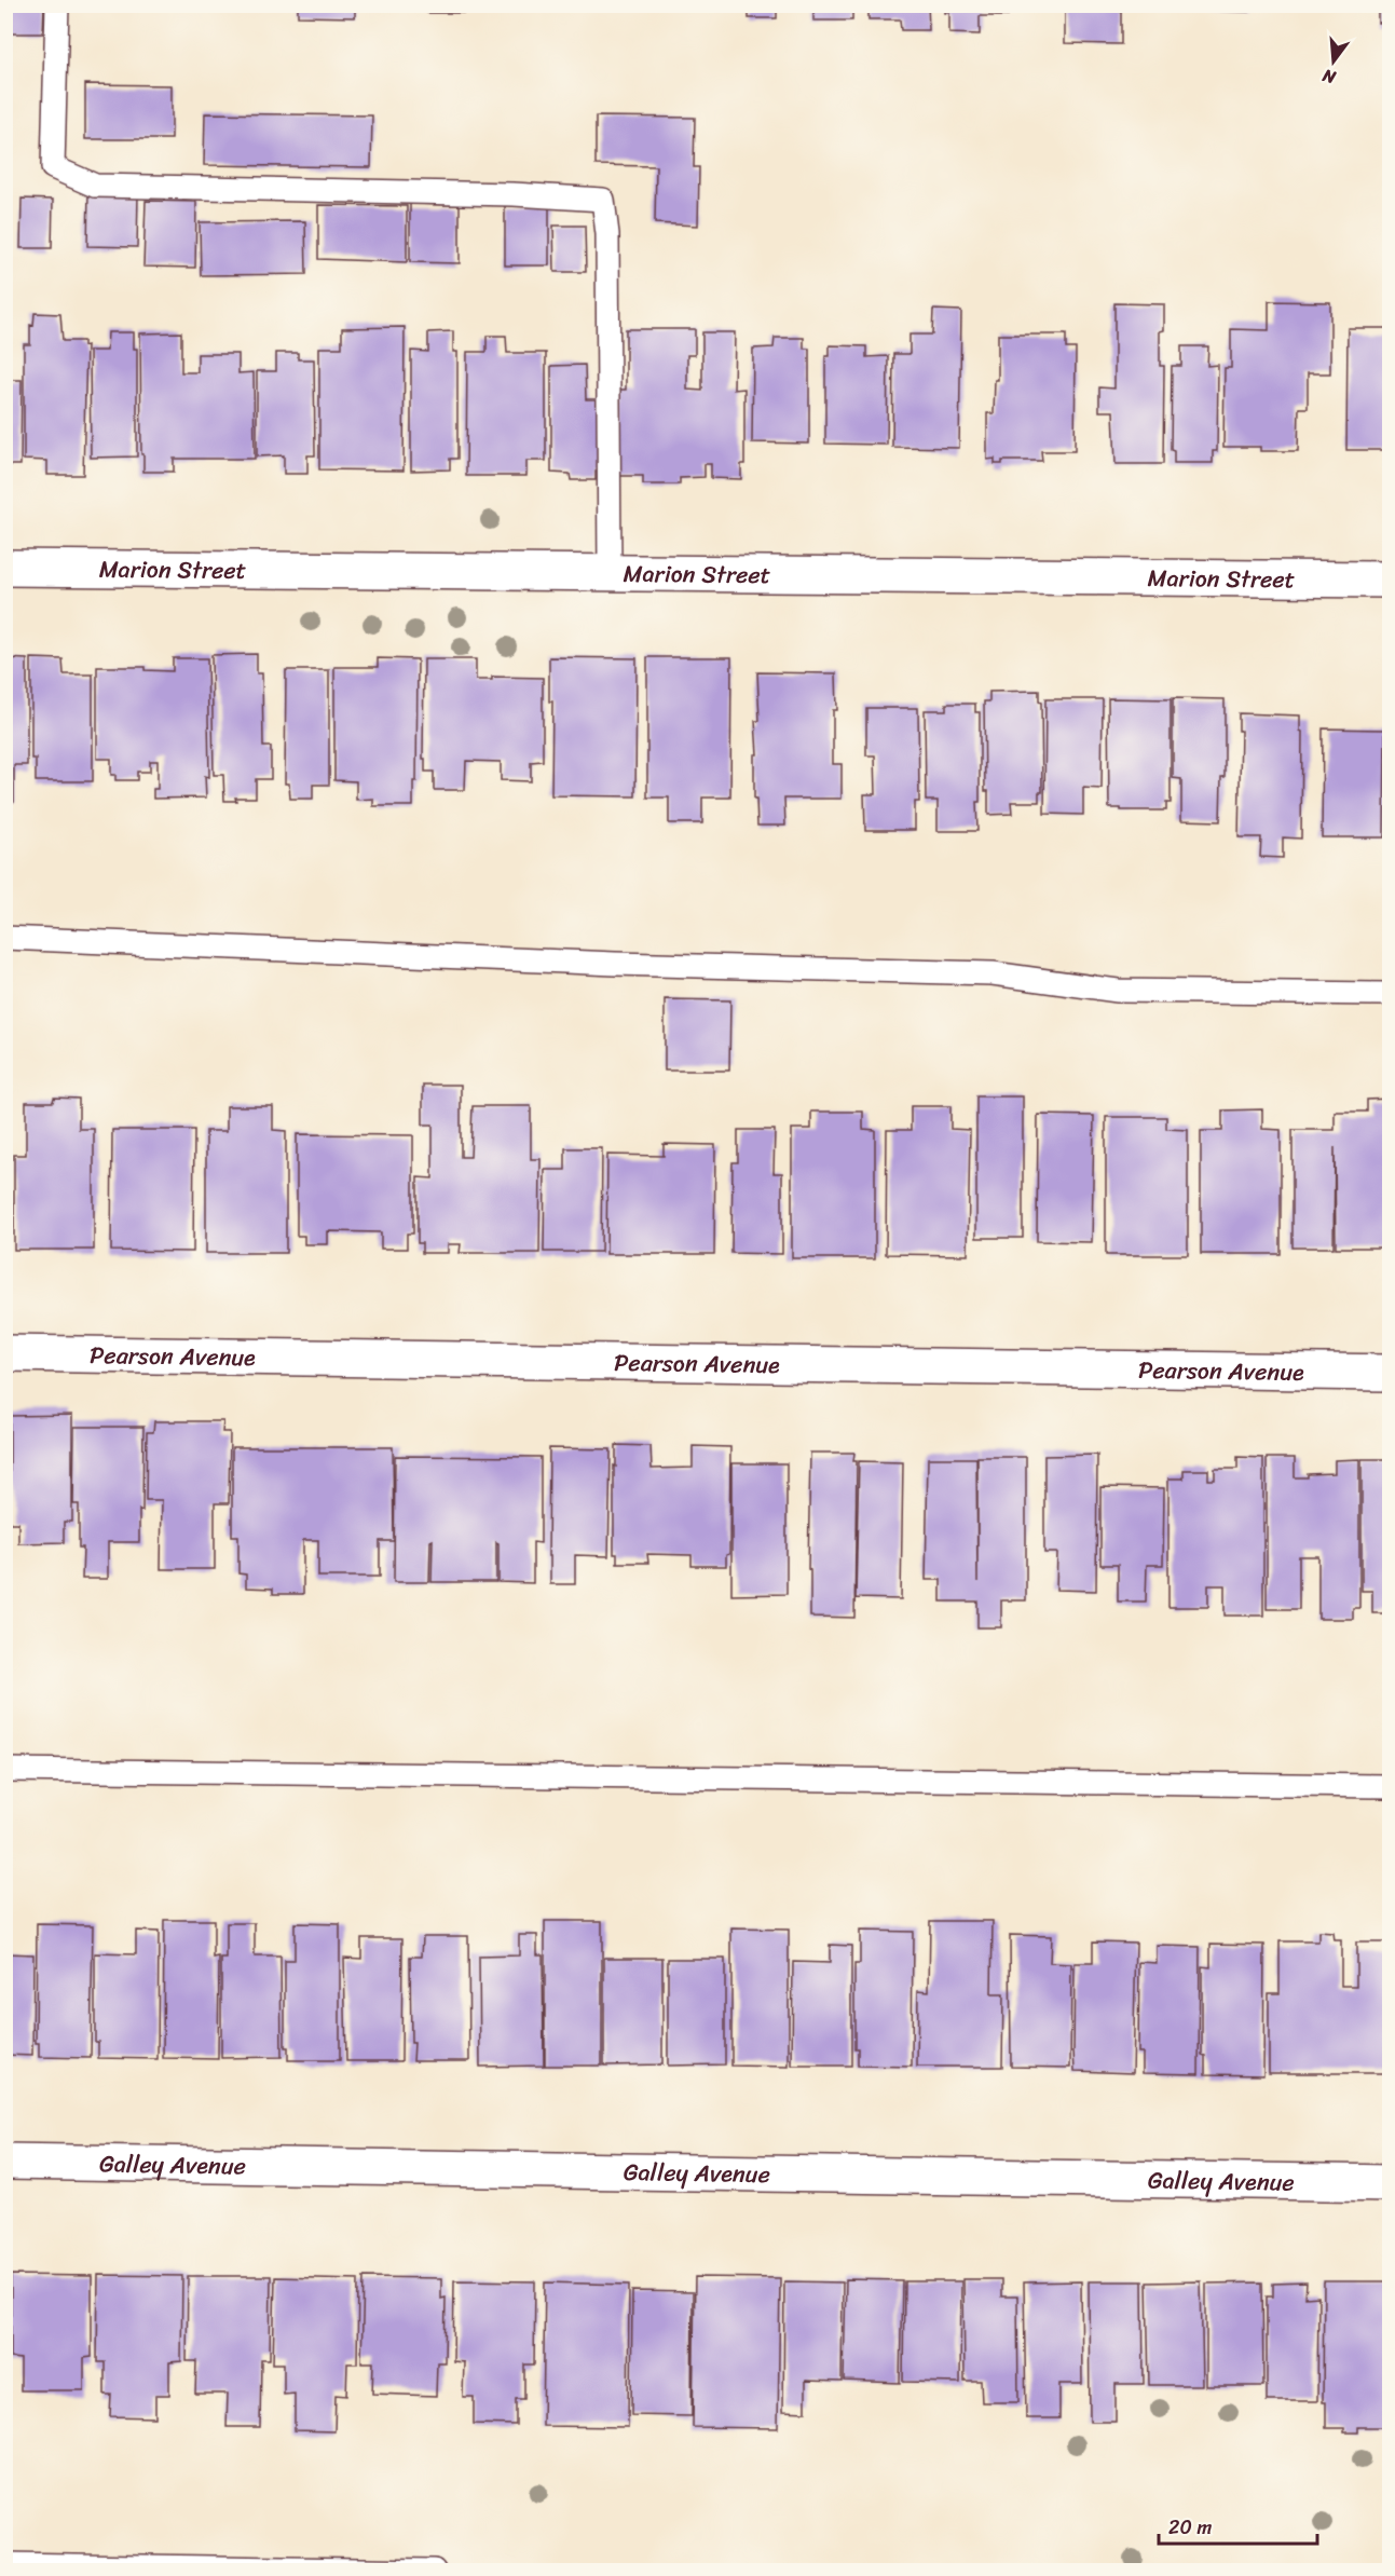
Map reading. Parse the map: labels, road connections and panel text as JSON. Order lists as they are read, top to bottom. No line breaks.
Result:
{"streets":{"street":["Marion Street","Pearson Avenue","Galley Avenue"]},"scale_bar":"20 m","north":"bottom"}
